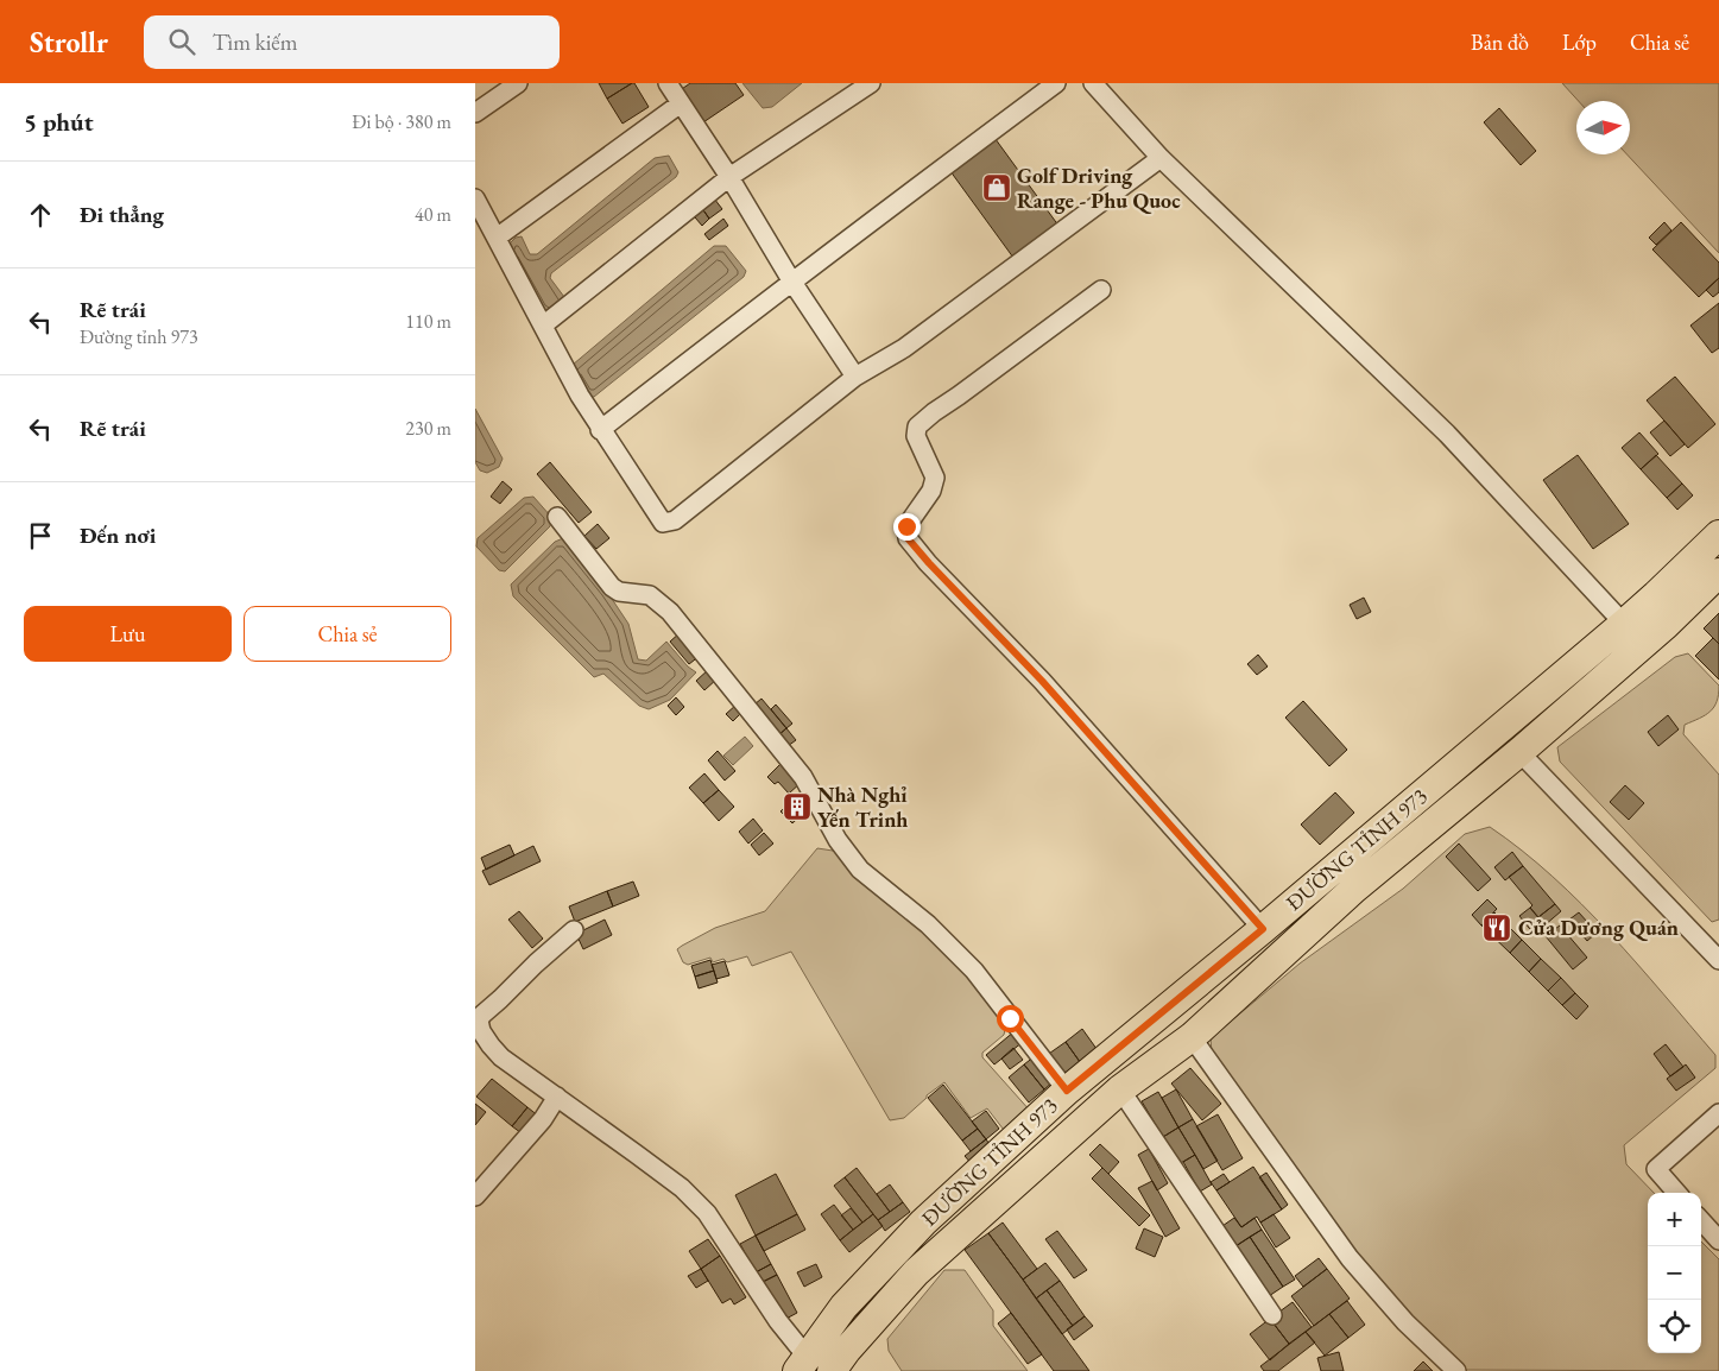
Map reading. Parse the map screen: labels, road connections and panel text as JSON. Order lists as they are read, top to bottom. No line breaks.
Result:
{"streets":{"main road":["ĐƯỜNG TỈNH 973"]},"places":{"shop":["Golf Driving Range - Phu Quoc"],"building":["Nhà Nghỉ Yến Trinh"],"restaurant":["Cửa Dương Quán"]},"north":"right","page":{"header":"Strollr","search":"Tìm kiếm","nav":["Bản đồ","Lớp","Chia sẻ"],"heading":["5 phút","Đi bộ · 380 m"],"list":[["Đi thẳng","40 m"],["Rẽ trái","Đường tỉnh 973","110 m"],["Rẽ trái","230 m"],"Đến nơi"],"buttons":["Lưu","Chia sẻ"],"map_buttons":["+","−"]}}
